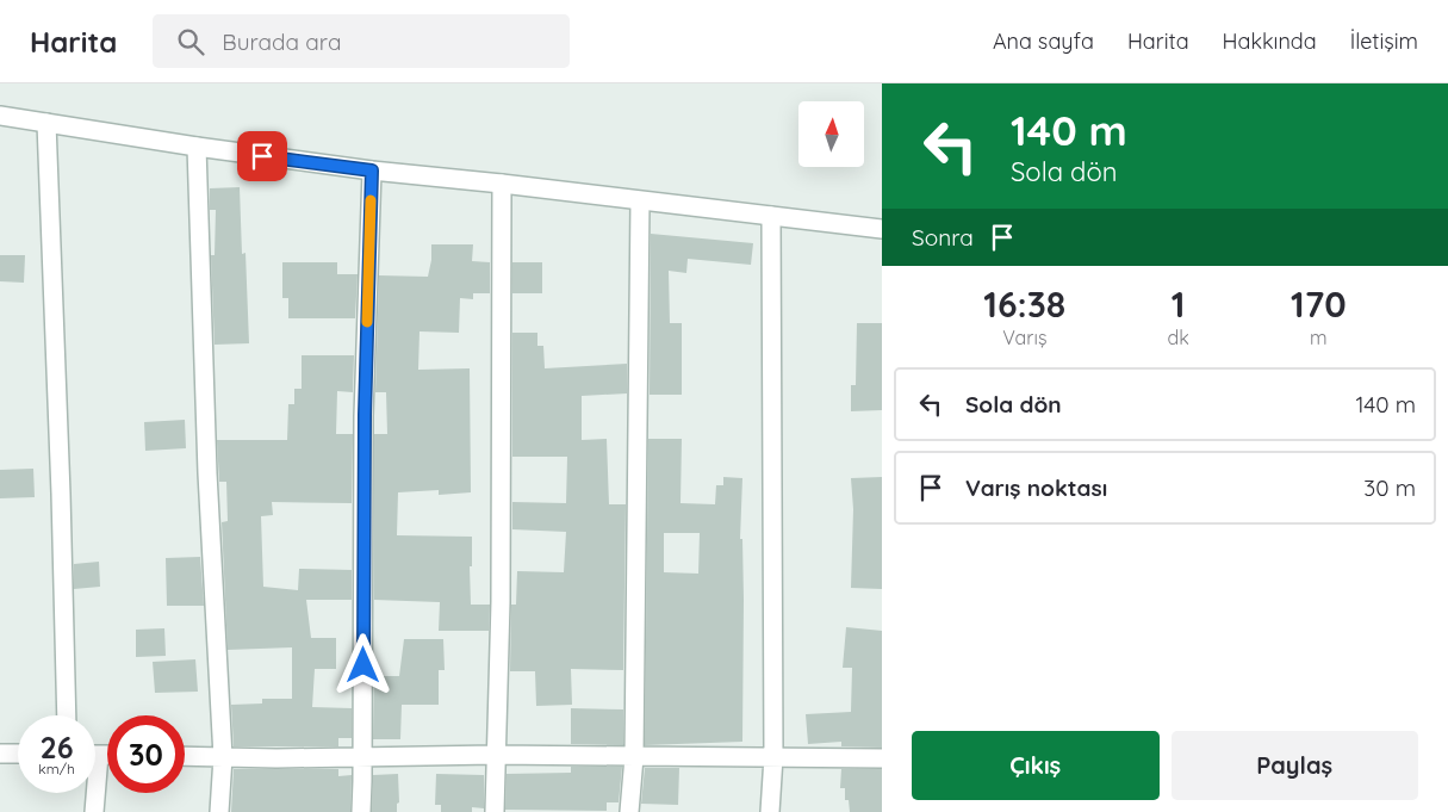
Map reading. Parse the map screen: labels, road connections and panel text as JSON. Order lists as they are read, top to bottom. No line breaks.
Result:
{"north":"top","page":{"header":"Harita","search":"Burada ara","nav":["Ana sayfa","Harita","Hakkında","İletişim"],"turn":["140 m","Sola dön"],"then":"Sonra","eta":["16:38","Varış","1","dk","170","m"],"list":[{"name":"Sola dön","value":"140 m"},{"name":"Varış noktası","value":"30 m"}],"speed":"26 km/h","limit":"30","buttons":["Çıkış","Paylaş"]}}
